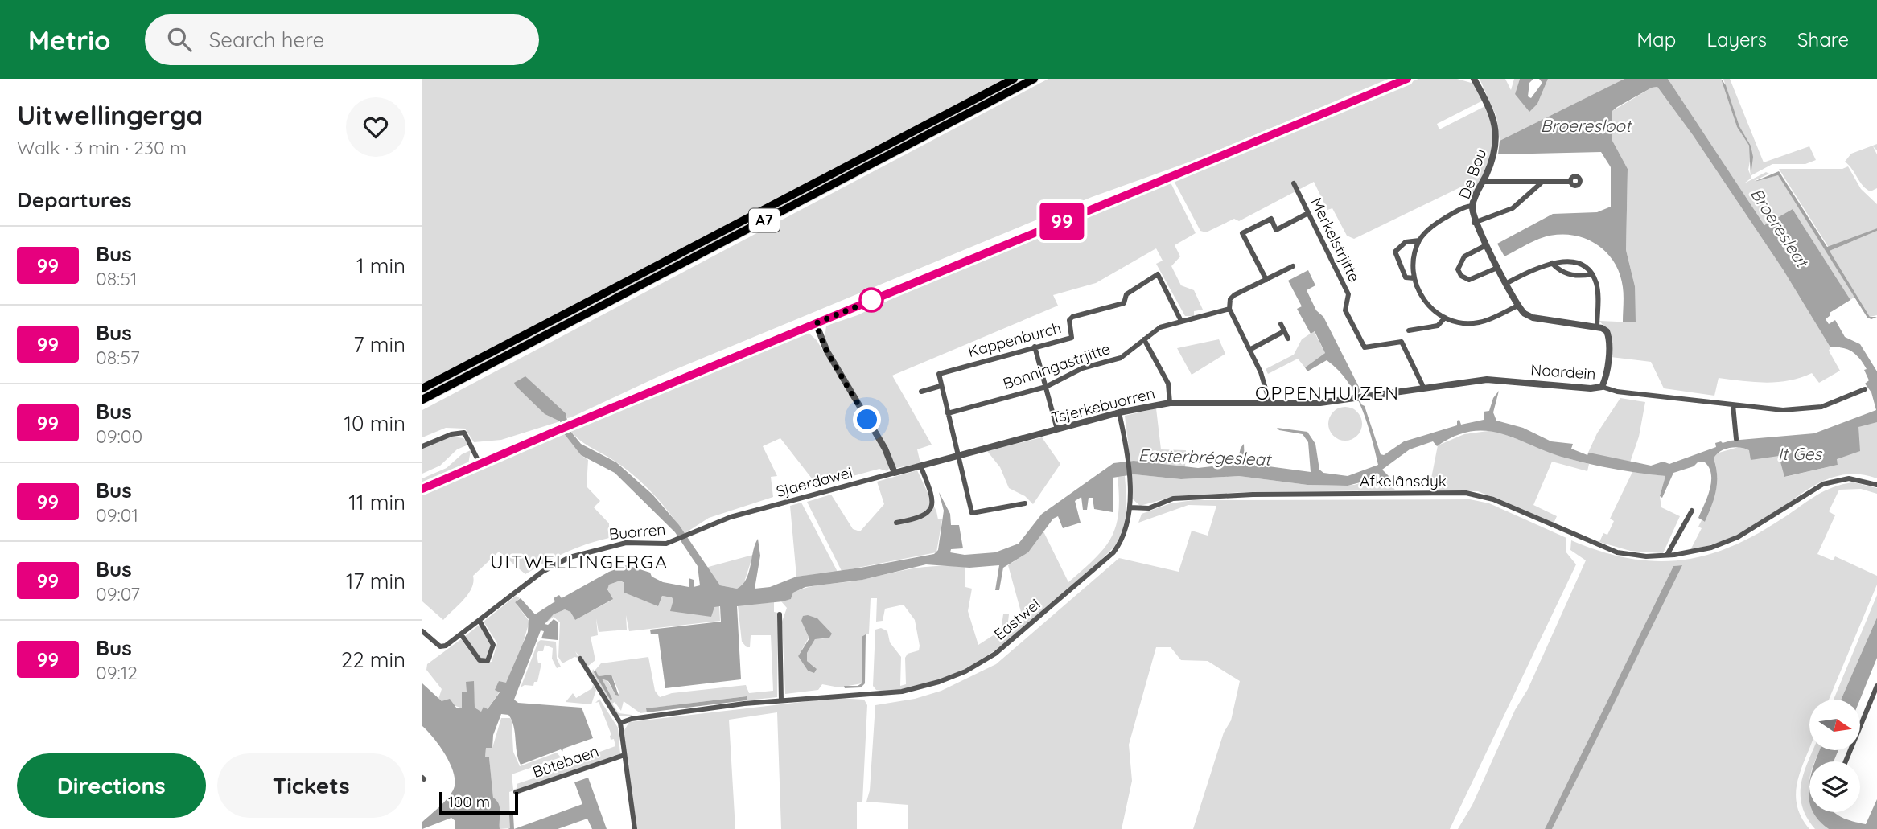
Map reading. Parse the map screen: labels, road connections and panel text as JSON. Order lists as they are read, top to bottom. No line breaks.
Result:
{"streets":{"highway":["A7"],"street":["De Bou","Merkelstrjitte","Kappenburch","Bonningastrjitte","Noardein","Tsjerkebuorren","Afkelânsdyk","Sjaerdawei","Buorren","Eastwei","Bûtebaen"]},"crossings":[["Merkelstrjitte","Noardein"],["Merkelstrjitte","Tsjerkebuorren"],["Kappenburch","Bonningastrjitte"],["Noardein","Tsjerkebuorren"],["Tsjerkebuorren","Sjaerdawei"],["Tsjerkebuorren","Eastwei"],["Afkelânsdyk","Eastwei"],["Sjaerdawei","Buorren"]],"districts":["OPPENHUIZEN","UITWELLINGERGA"],"water":["Broeresloot","Broeresleat","It Ges","Easterbrégesleat"],"lines":["bus line 99"],"scale_bar":"100 m","north":"right","page":{"header":"Metrio","search":"Search here","nav":["Map","Layers","Share"],"heading":[["Uitwellingerga","Walk · 3 min · 230 m"],"Departures"],"on_map":"99","list":[{"mark":"99","name":"Bus","note":"08:51","value":"1 min"},{"mark":"99","name":"Bus","note":"08:57","value":"7 min"},{"mark":"99","name":"Bus","note":"09:00","value":"10 min"},{"mark":"99","name":"Bus","note":"09:01","value":"11 min"},{"mark":"99","name":"Bus","note":"09:07","value":"17 min"},{"mark":"99","name":"Bus","note":"09:12","value":"22 min"}],"buttons":["Directions","Tickets"],"scale":"100 m"}}
